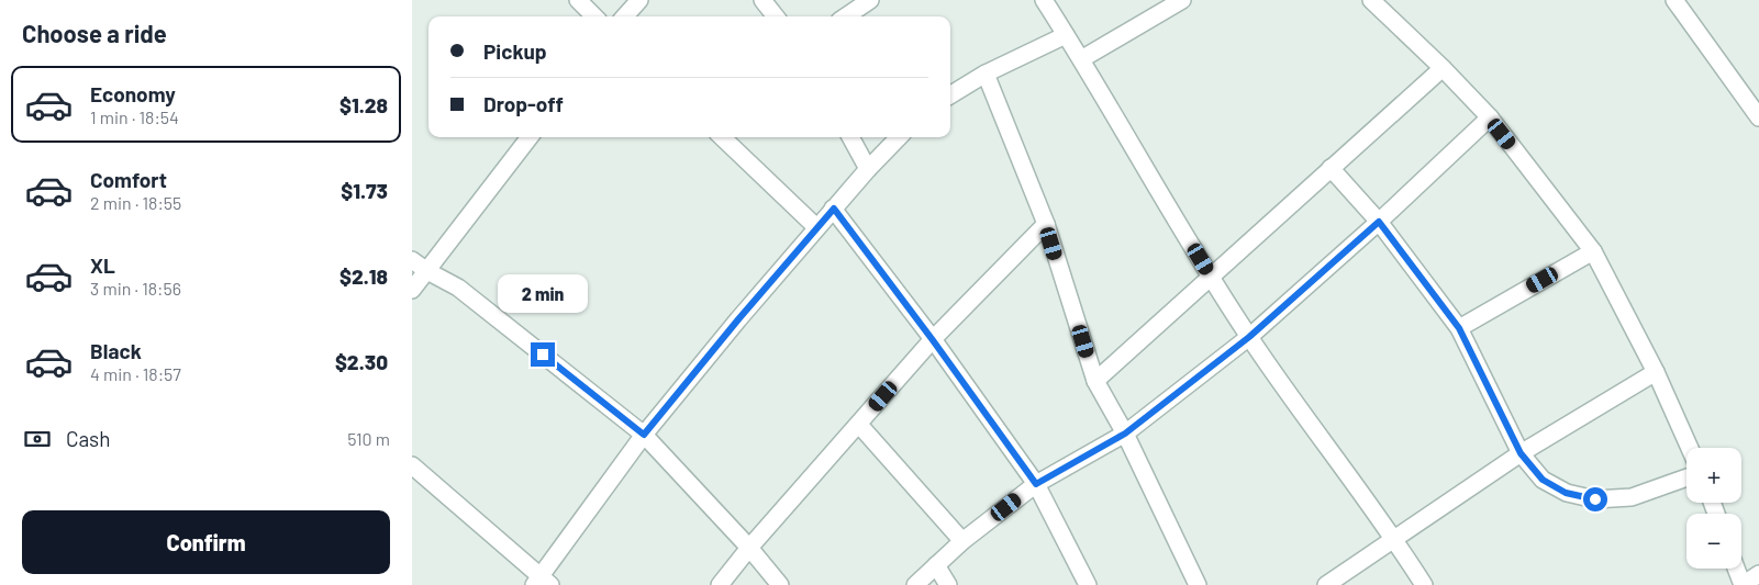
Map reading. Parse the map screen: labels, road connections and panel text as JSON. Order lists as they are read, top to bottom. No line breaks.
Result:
{"page":{"heading":"Choose a ride","banner":["Pickup","Drop-off"],"list":[{"name":"Economy","note":"1 min · 18:54","value":"$1.28"},{"name":"Comfort","note":"2 min · 18:55","value":"$1.73"},{"name":"XL","note":"3 min · 18:56","value":"$2.18"},{"name":"Black","note":"4 min · 18:57","value":"$2.30"}],"bubble":"2 min","pay":["Cash","510 m"],"map_buttons":["+","−"],"buttons":"Confirm"}}
